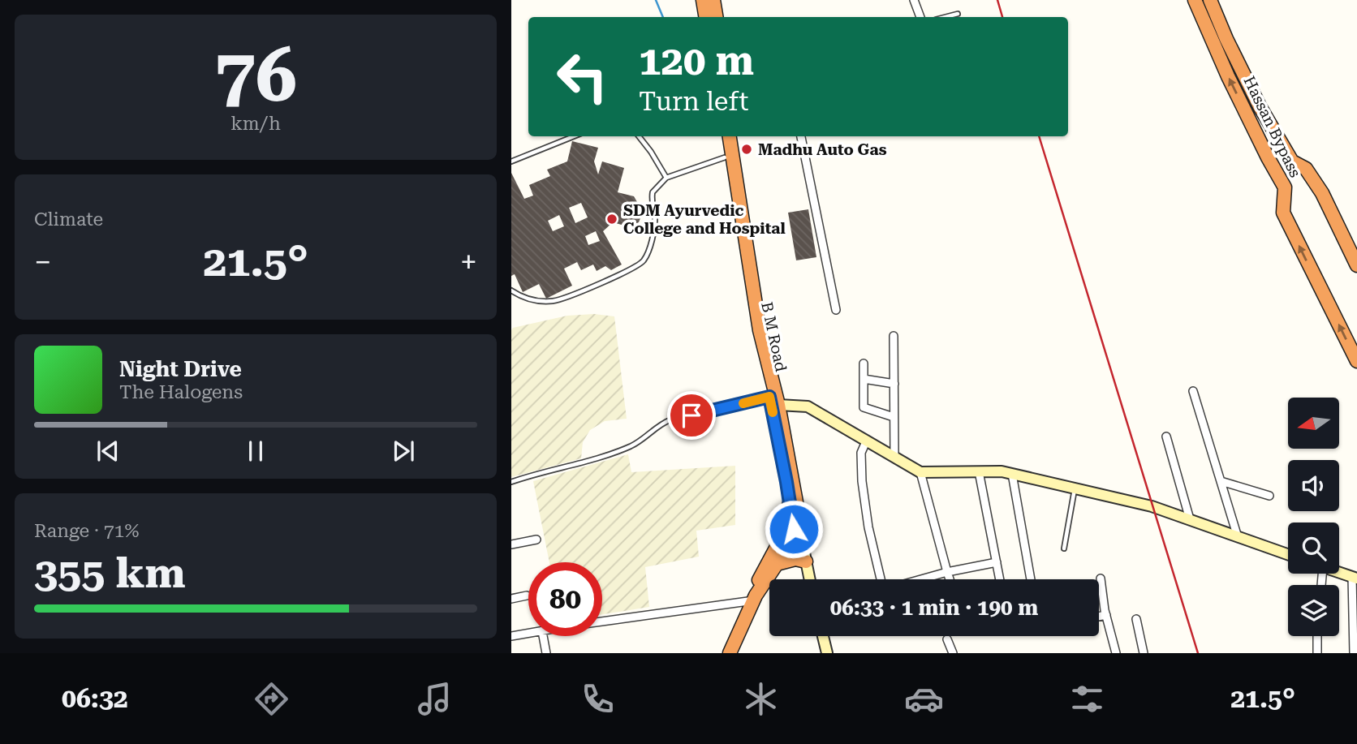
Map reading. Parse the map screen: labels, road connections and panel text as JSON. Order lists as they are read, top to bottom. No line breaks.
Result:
{"streets":{"highway":["Hassan Bypass","B M Road"]},"places":["Madhu Auto Gas","SDM Ayurvedic College and Hospital"],"north":"left","page":{"tile":[["76","km/h"],"Climate",["Range · 71%","355 km"]],"turn":["120 m","Turn left"],"heat":["−","21.5°","+"],"song":["Night Drive","The Halogens"],"limit":"80","trip":"06:33 · 1 min · 190 m","tabs":["06:32","21.5°"]}}
